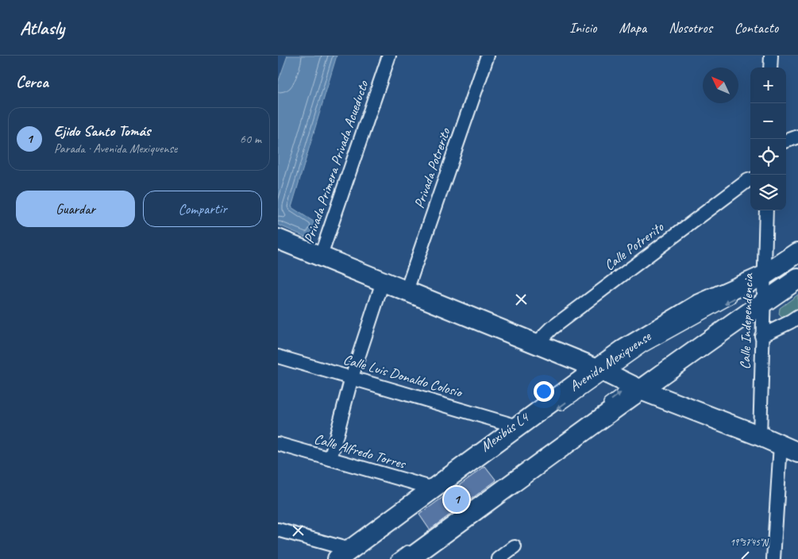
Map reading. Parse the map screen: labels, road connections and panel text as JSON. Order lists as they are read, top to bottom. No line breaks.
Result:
{"streets":{"main road":["Avenida Mexiquense"],"street":["Privada Primera Privada Acueducto","Privada Potrerito","Calle Potrerito","Calle Independencia","Calle Luis Donaldo Colosio","Calle Alfredo Torres"]},"crossings":[["Calle Independencia","Avenida Mexiquense"],["Avenida Mexiquense","Calle Luis Donaldo Colosio"],["Avenida Mexiquense","Calle Alfredo Torres"]],"north":"top left","page":{"header":"Atlasly","nav":["Inicio","Mapa","Nosotros","Contacto"],"heading":"Cerca","map_buttons":["+","−"],"list":[{"mark":"1","name":"Ejido Santo Tomás","note":"Parada · Avenida Mexiquense","value":"60 m"}],"buttons":["Guardar","Compartir"],"pins":"1"},"coordinates":["19°37'45\"N"]}
